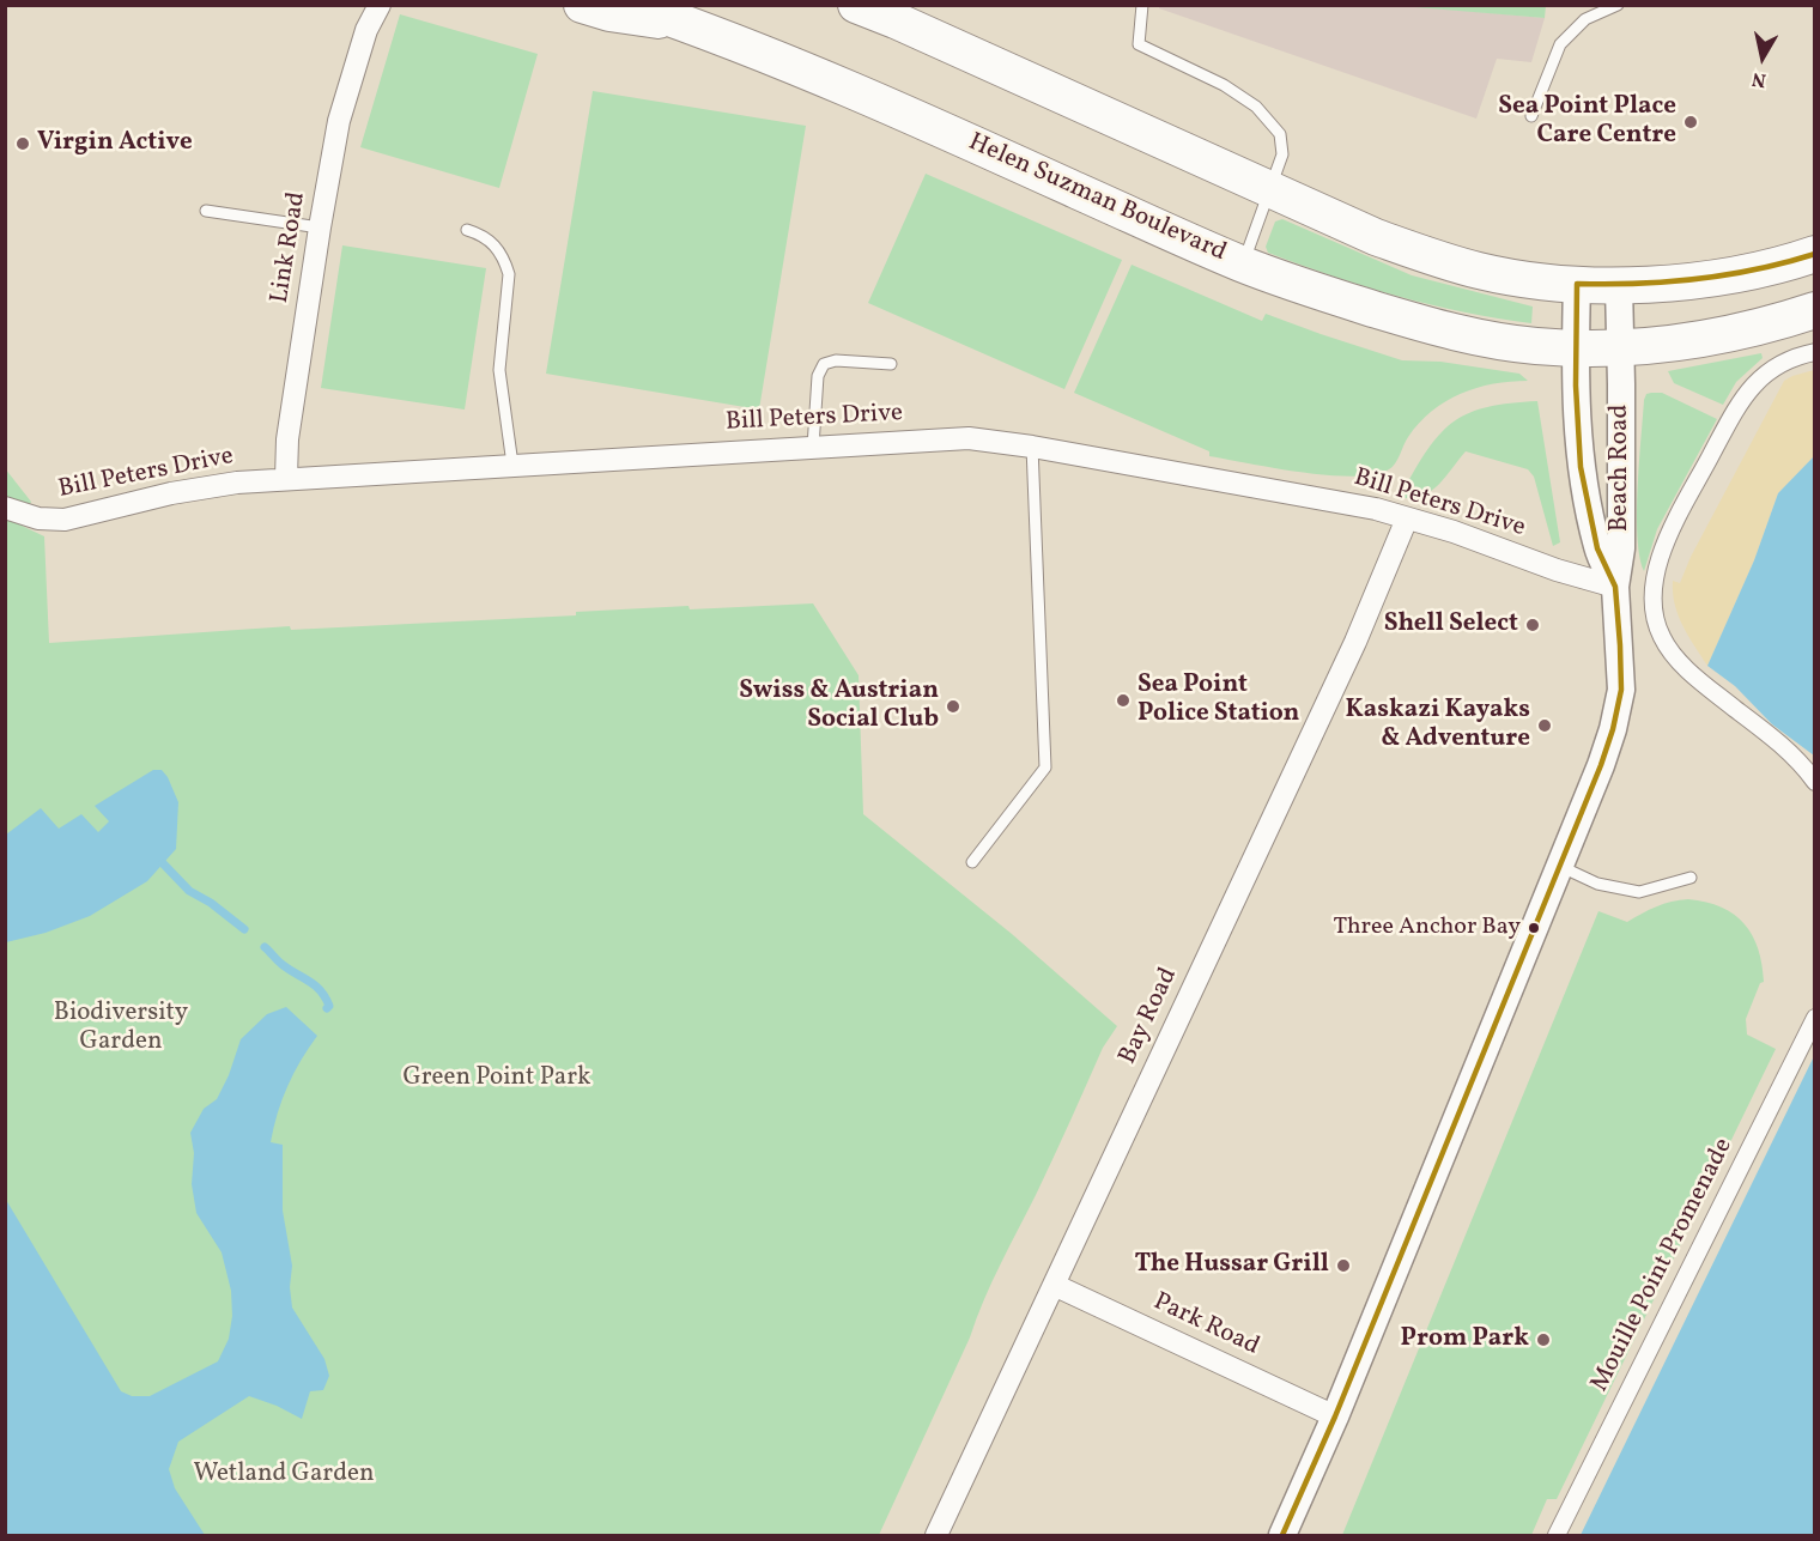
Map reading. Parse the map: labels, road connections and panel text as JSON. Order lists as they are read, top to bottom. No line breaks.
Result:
{"streets":{"main road":["Helen Suzman Boulevard"],"street":["Link Road","Bill Peters Drive","Beach Road","Bay Road","Mouille Point Promenade","Park Road"]},"crossings":[["Helen Suzman Boulevard","Beach Road"],["Link Road","Bill Peters Drive"],["Bill Peters Drive","Beach Road"],["Bill Peters Drive","Bay Road"],["Beach Road","Park Road"],["Bay Road","Park Road"]],"parks":["Biodiversity Garden","Green Point Park","Wetland Garden"],"places":["Sea Point Place Care Centre","Virgin Active","Shell Select","Sea Point Police Station","Swiss & Austrian Social Club","Kaskazi Kayaks & Adventure","Three Anchor Bay","The Hussar Grill","Prom Park"],"north":"bottom"}
